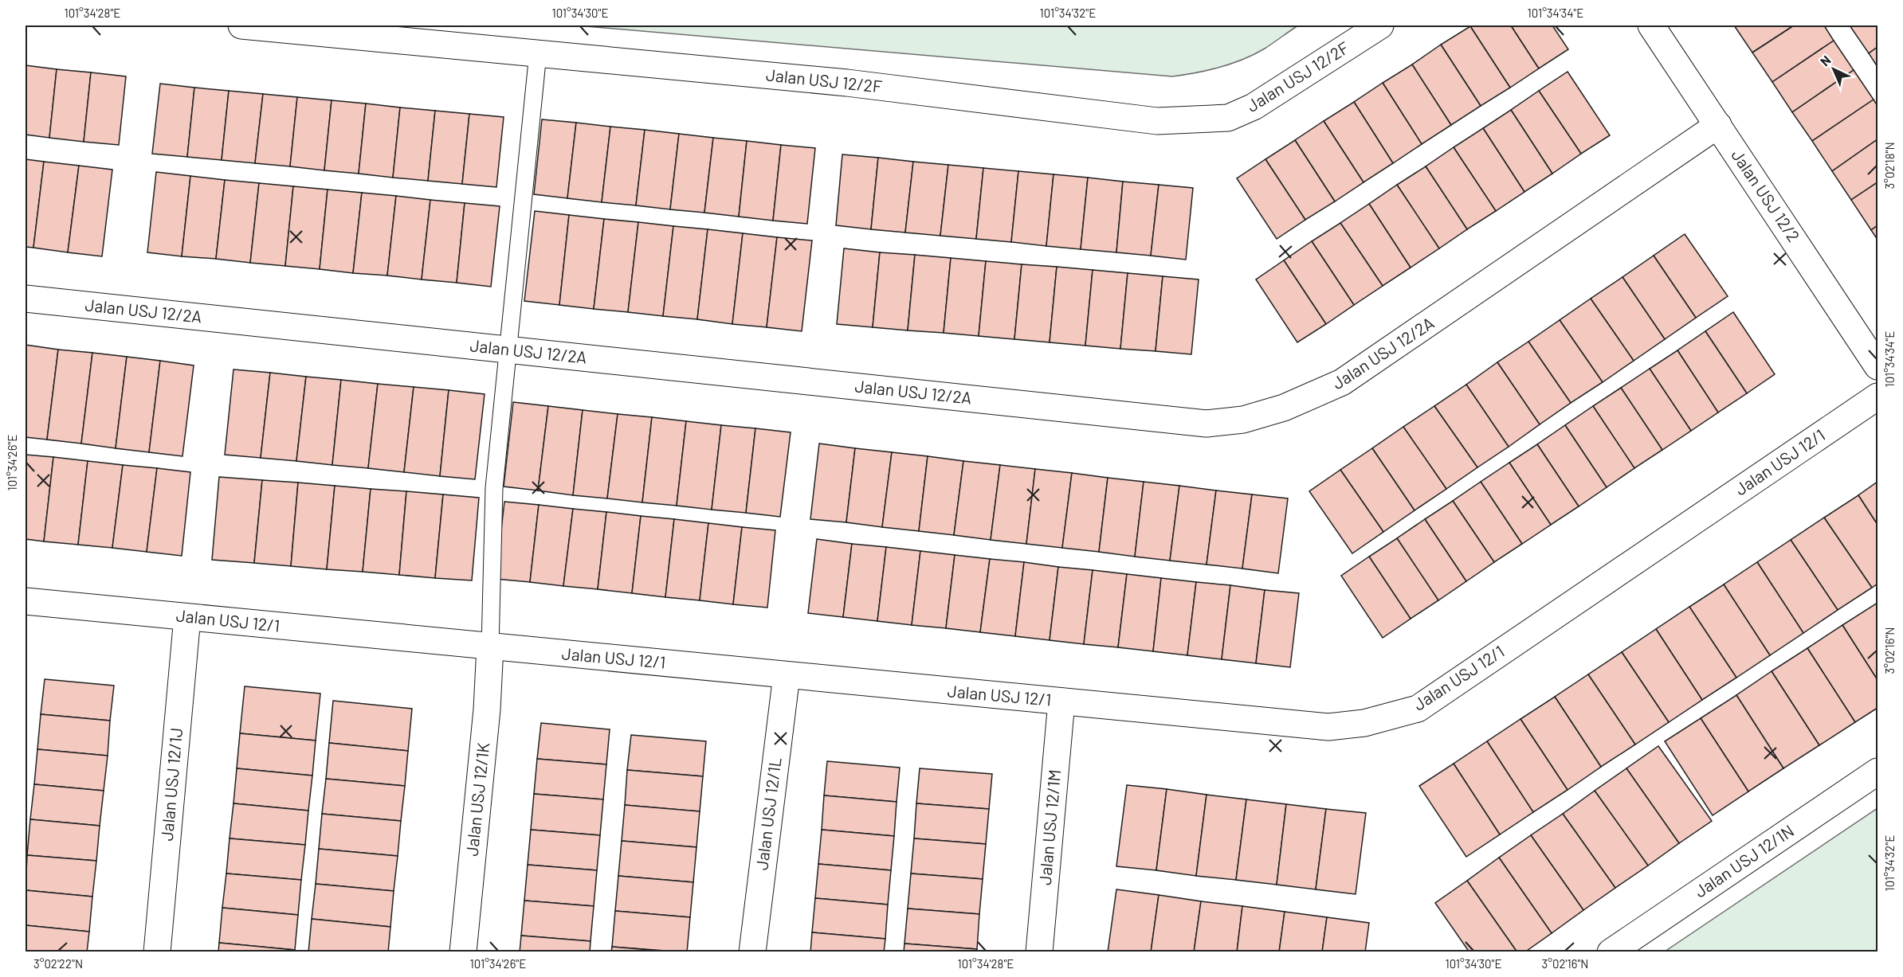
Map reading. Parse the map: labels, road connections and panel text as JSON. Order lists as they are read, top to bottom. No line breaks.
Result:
{"streets":{"street":["Jalan USJ 12/2F","Jalan USJ 12/2","Jalan USJ 12/2A","Jalan USJ 12/1","Jalan USJ 12/1J","Jalan USJ 12/1K","Jalan USJ 12/1L","Jalan USJ 12/1M","Jalan USJ 12/1N"]},"crossings":[["Jalan USJ 12/2","Jalan USJ 12/2A"],["Jalan USJ 12/1","Jalan USJ 12/1J"],["Jalan USJ 12/1","Jalan USJ 12/1K"],["Jalan USJ 12/1","Jalan USJ 12/1L"],["Jalan USJ 12/1","Jalan USJ 12/1M"]],"north":"top left","coordinates":["101°34'28\"E","101°34'30\"E","101°34'32\"E","101°34'34\"E","3°02'18\"N","101°34'26\"E","3°02'16\"N","3°02'22\"N"]}
